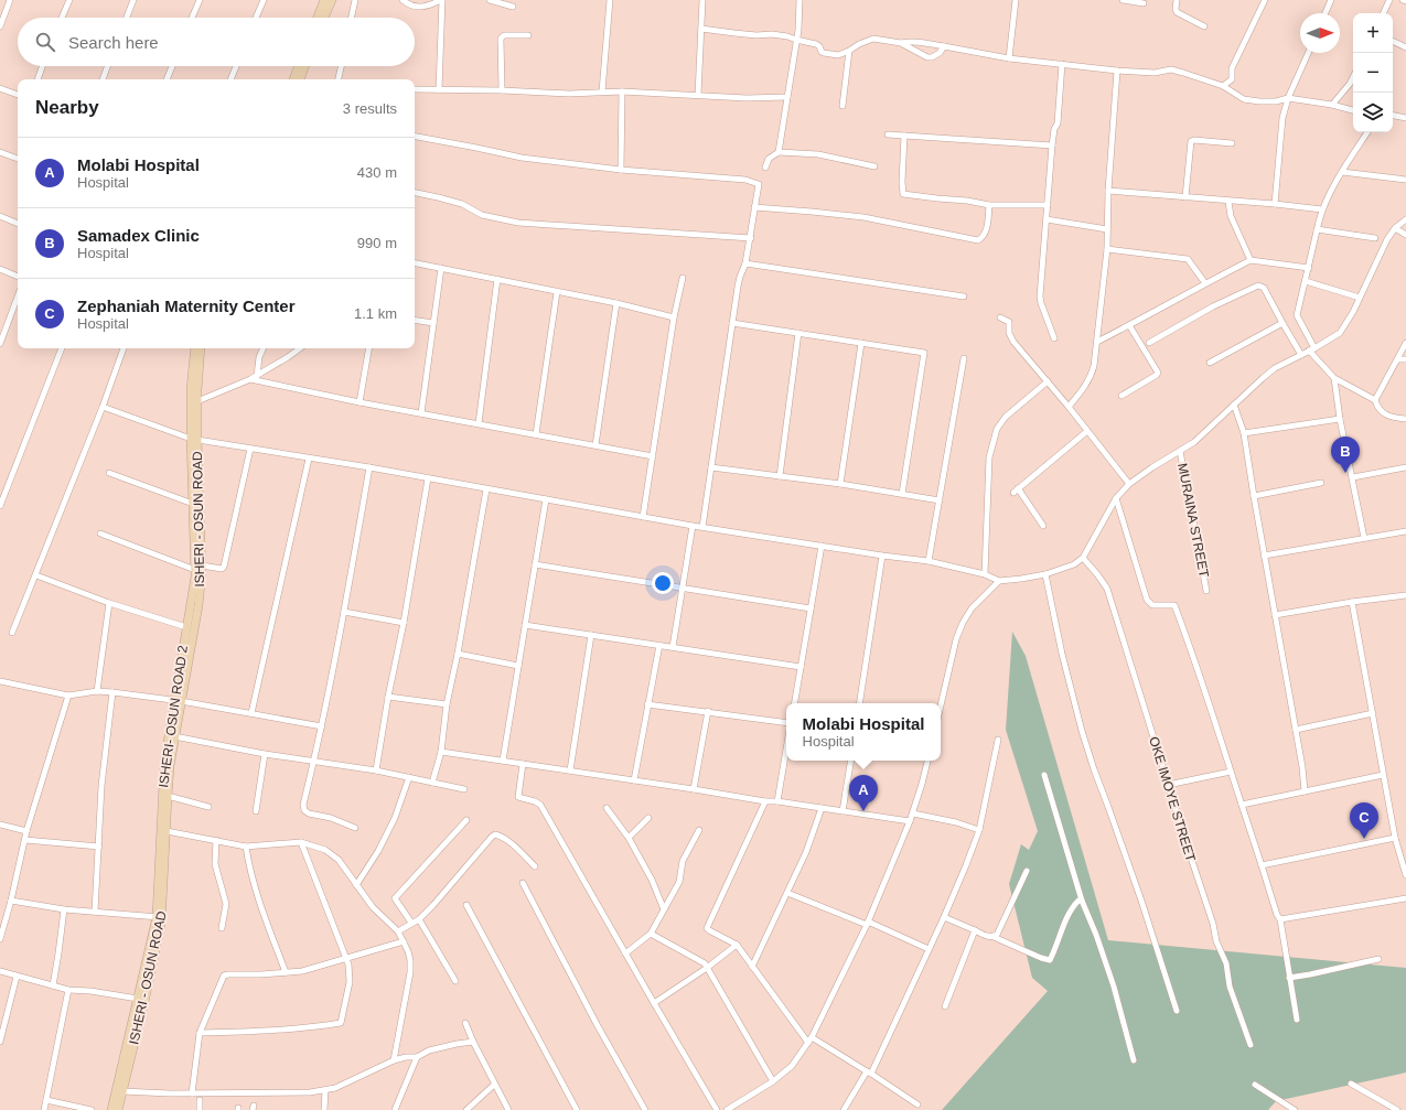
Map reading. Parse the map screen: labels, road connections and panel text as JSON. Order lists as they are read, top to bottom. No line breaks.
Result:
{"streets":{"main road":["ISHERI - OSUN ROAD","ISHERI- OSUN ROAD 2"],"street":["MURAINA STREET","OKE IMOYE STREET"]},"crossings":[["ISHERI - OSUN ROAD","ISHERI- OSUN ROAD 2"]],"north":"right","page":{"map_buttons":["+","−"],"search":"Search here","heading":["Nearby","3 results"],"list":[{"mark":"A","name":"Molabi Hospital","note":"Hospital","value":"430 m"},{"mark":"B","name":"Samadex Clinic","note":"Hospital","value":"990 m"},{"mark":"C","name":"Zephaniah Maternity Center","note":"Hospital","value":"1.1 km"}],"pins":["B","A","C"],"popup":["Molabi Hospital","Hospital"]}}
